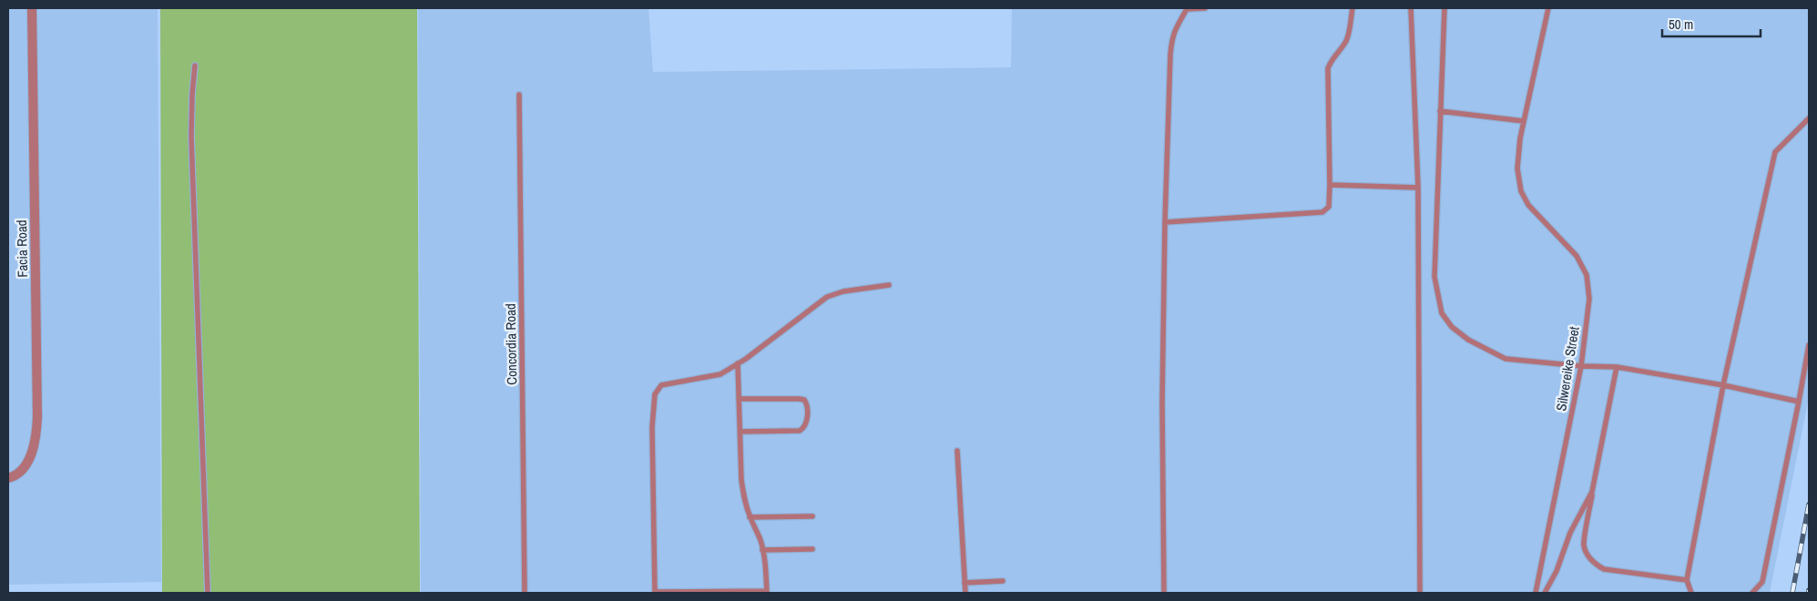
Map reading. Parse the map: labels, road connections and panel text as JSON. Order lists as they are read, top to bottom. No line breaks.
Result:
{"streets":{"street":["Facia Road"],"lane":["Concordia Road","Silwereike Street"]},"scale_bar":"50 m"}
